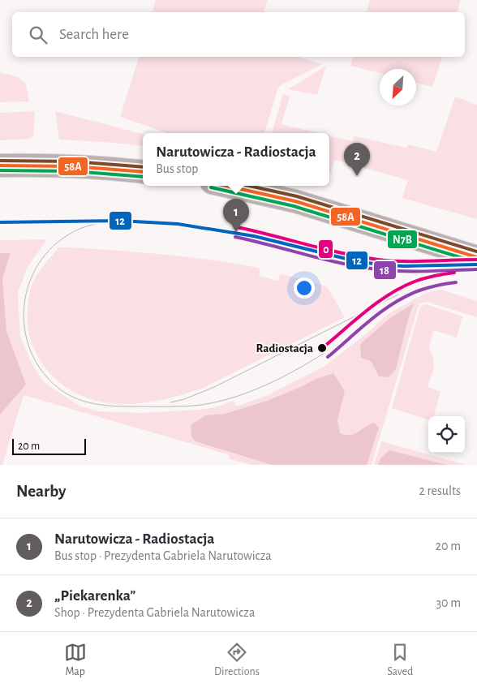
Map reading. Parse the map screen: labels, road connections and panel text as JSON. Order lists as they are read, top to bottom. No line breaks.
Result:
{"places":["Radiostacja"],"lines":["transit line 58A","transit line N7B","transit line 12","transit line 0","transit line 18"],"scale_bar":"20 m","north":"bottom left","page":{"search":"Search here","popup":["Narutowicza - Radiostacja","Bus stop"],"pins":["2","1"],"scale":"20 m","heading":["Nearby","2 results"],"list":[{"mark":"1","name":"Narutowicza - Radiostacja","note":"Bus stop · Prezydenta Gabriela Narutowicza","value":"20 m"},{"mark":"2","name":"„Piekarenka”","note":"Shop · Prezydenta Gabriela Narutowicza","value":"30 m"}],"nav":["Map","Directions","Saved"]}}
